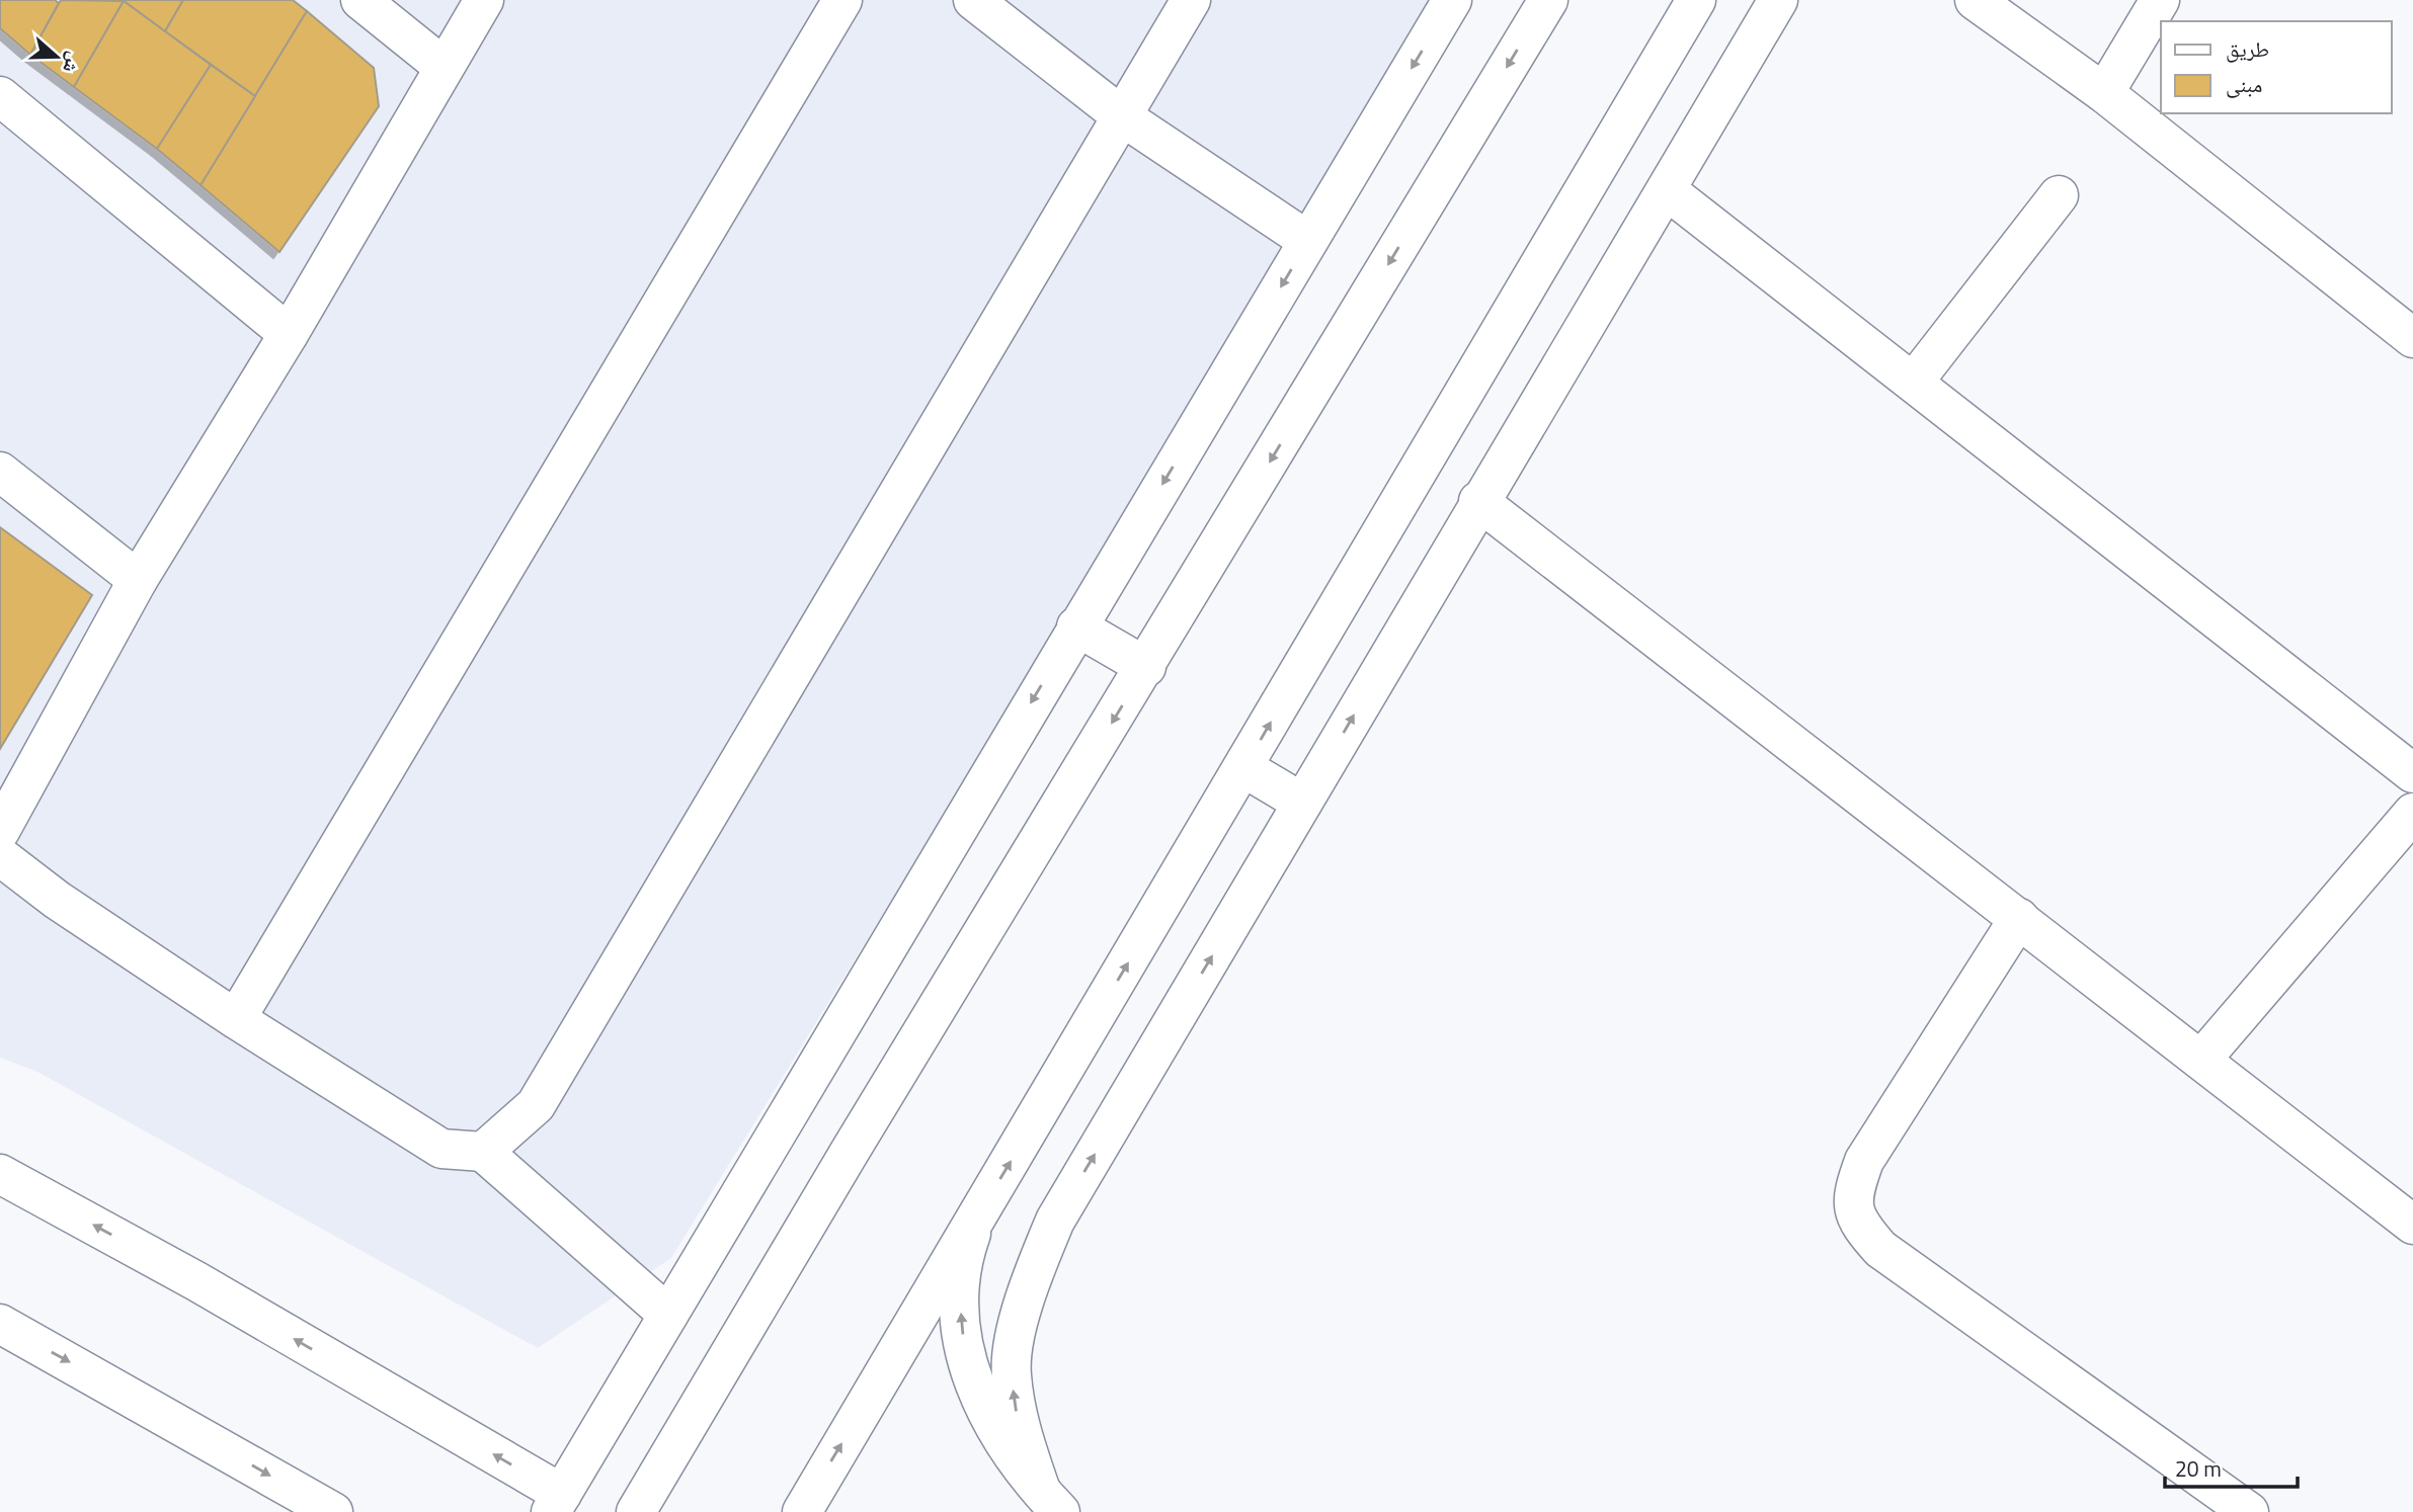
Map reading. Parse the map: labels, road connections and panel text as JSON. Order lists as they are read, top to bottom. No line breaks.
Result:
{"legend":["طريق","مبنى"],"scale_bar":"20 m","north":"right"}
